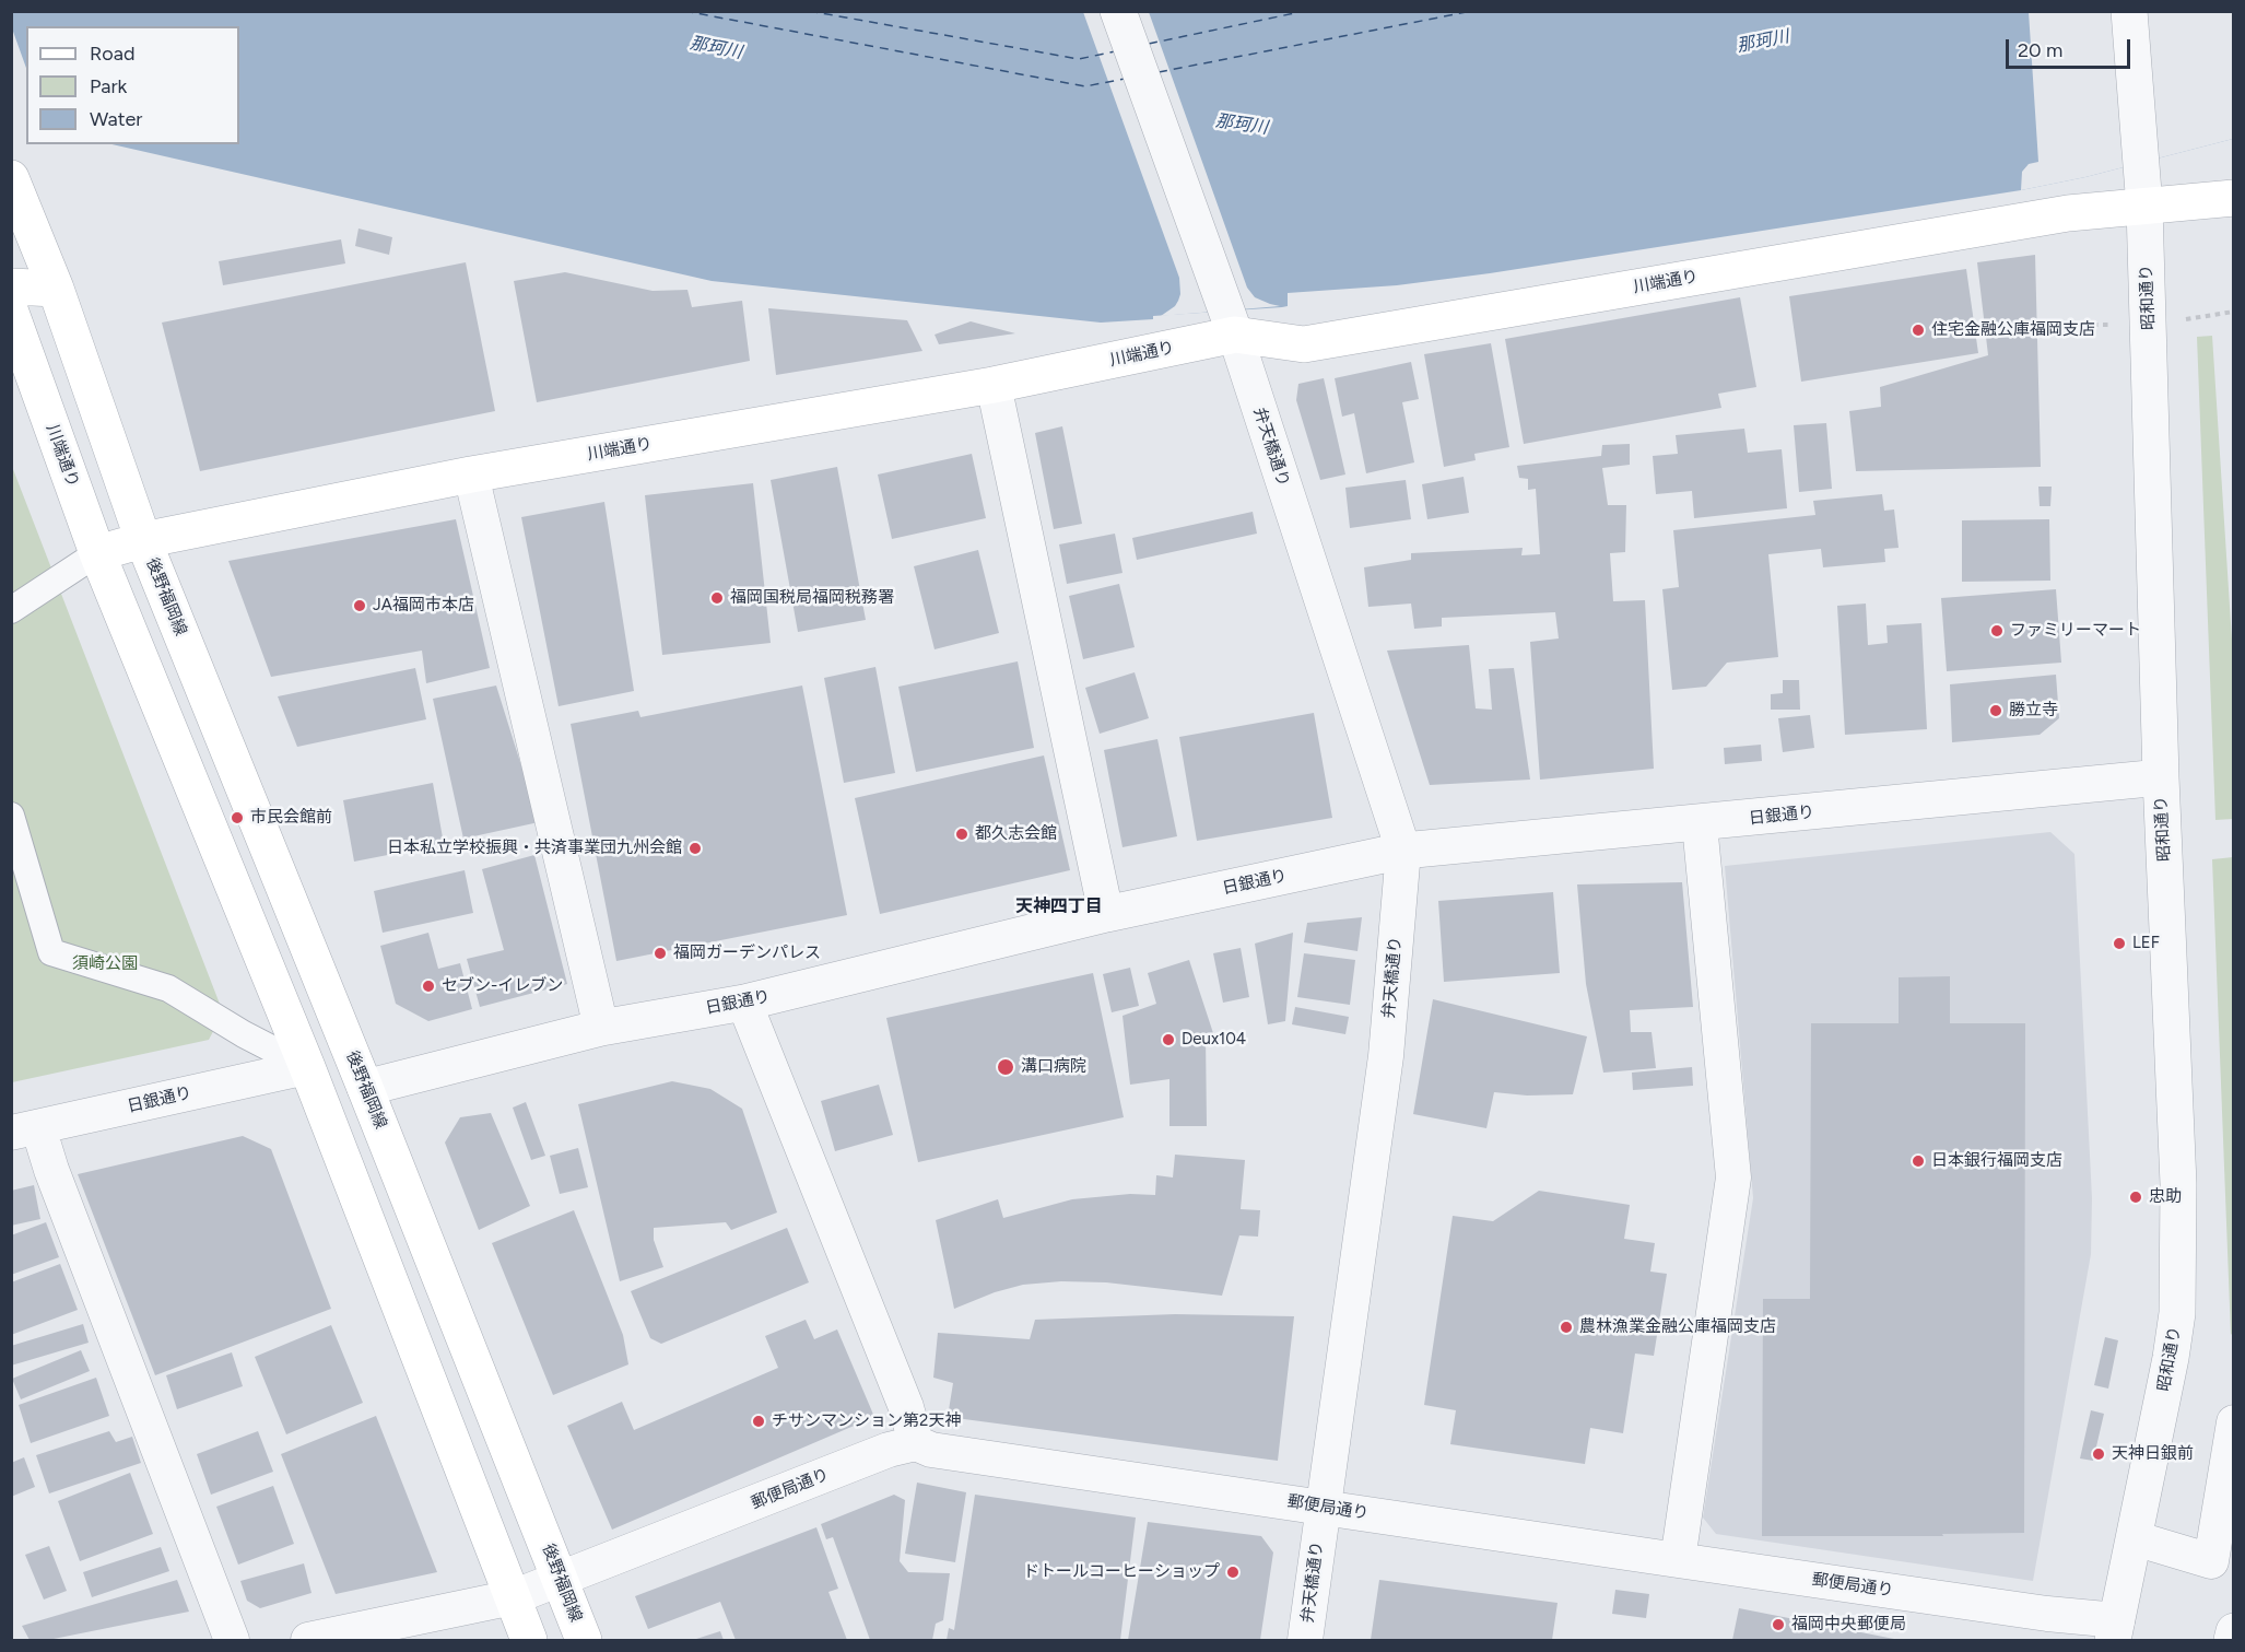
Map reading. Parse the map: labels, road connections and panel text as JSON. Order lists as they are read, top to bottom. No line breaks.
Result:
{"streets":{"main road":["川端通り","後野福岡線"],"street":["昭和通り","弁天橋通り","日銀通り","郵便局通り"]},"crossings":[["川端通り","昭和通り"],["川端通り","弁天橋通り"],["川端通り","後野福岡線"],["昭和通り","日銀通り"],["昭和通り","郵便局通り"],["弁天橋通り","日銀通り"],["弁天橋通り","郵便局通り"],["後野福岡線","日銀通り"],["後野福岡線","郵便局通り"]],"districts":["天神四丁目"],"water":["那珂川"],"parks":["須崎公園"],"places":["住宅金融公庫福岡支店","福岡国税局福岡税務署","JA福岡市本店","ファミリーマート","勝立寺","市民会館前","都久志会館","日本私立学校振興・共済事業団九州会館","LEF","福岡ガーデンパレス","セブン-イレブン","Deux104","溝口病院","日本銀行福岡支店","忠助","農林漁業金融公庫福岡支店","チサンマンション第2天神","天神日銀前","ドトールコーヒーショップ","福岡中央郵便局"],"legend":["Road","Park","Water"],"scale_bar":"20 m"}
